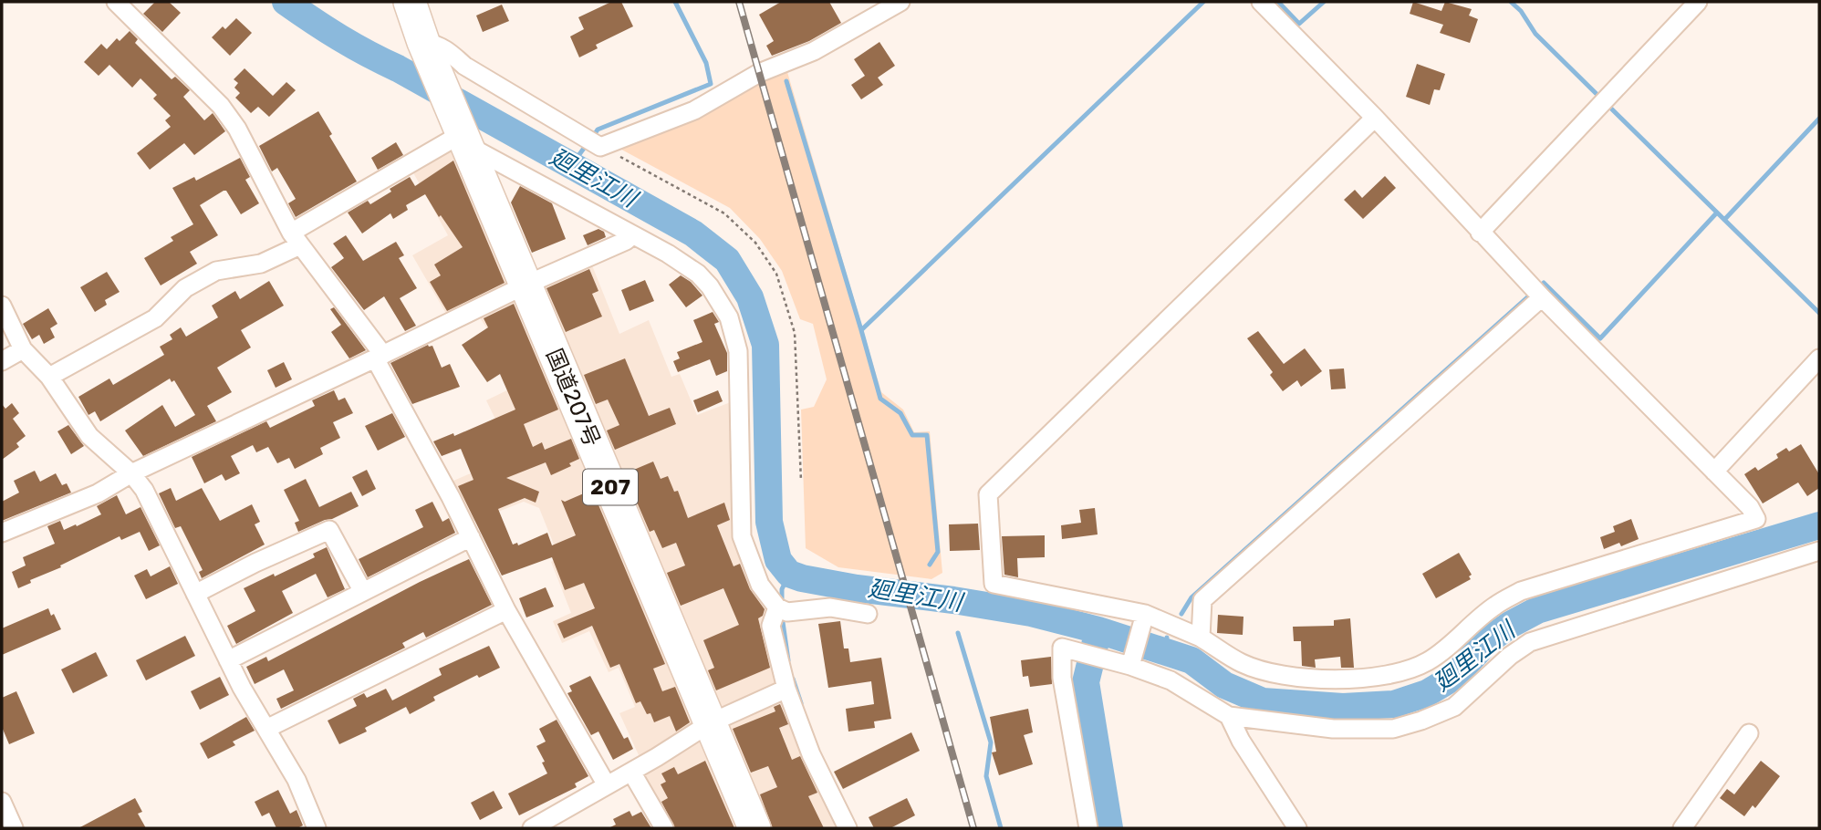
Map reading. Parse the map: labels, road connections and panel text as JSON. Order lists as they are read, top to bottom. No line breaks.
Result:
{"streets":{"highway":["国道207号","207"]},"water":["廻里江川"]}
